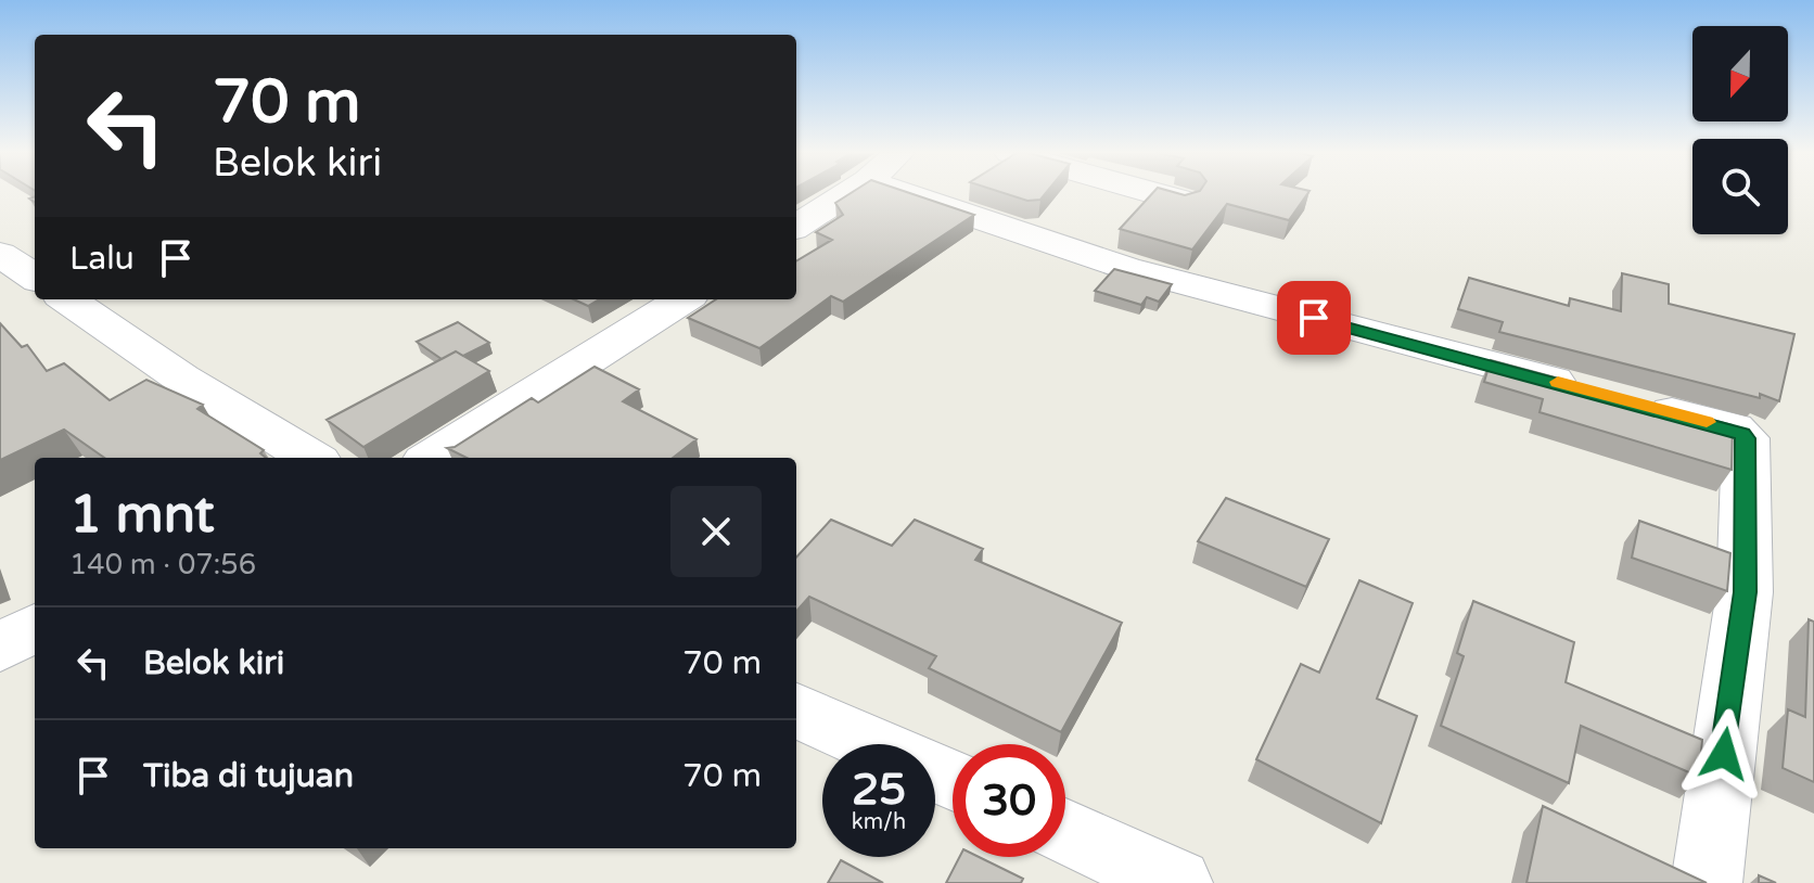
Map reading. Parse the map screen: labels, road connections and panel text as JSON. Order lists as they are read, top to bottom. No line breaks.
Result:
{"north":"bottom","page":{"turn":["70 m","Belok kiri"],"then":"Lalu","heading":["1 mnt","140 m · 07:56"],"list":[{"name":"Belok kiri","value":"70 m"},{"name":"Tiba di tujuan","value":"70 m"}],"speed":"25 km/h","limit":"30"}}
